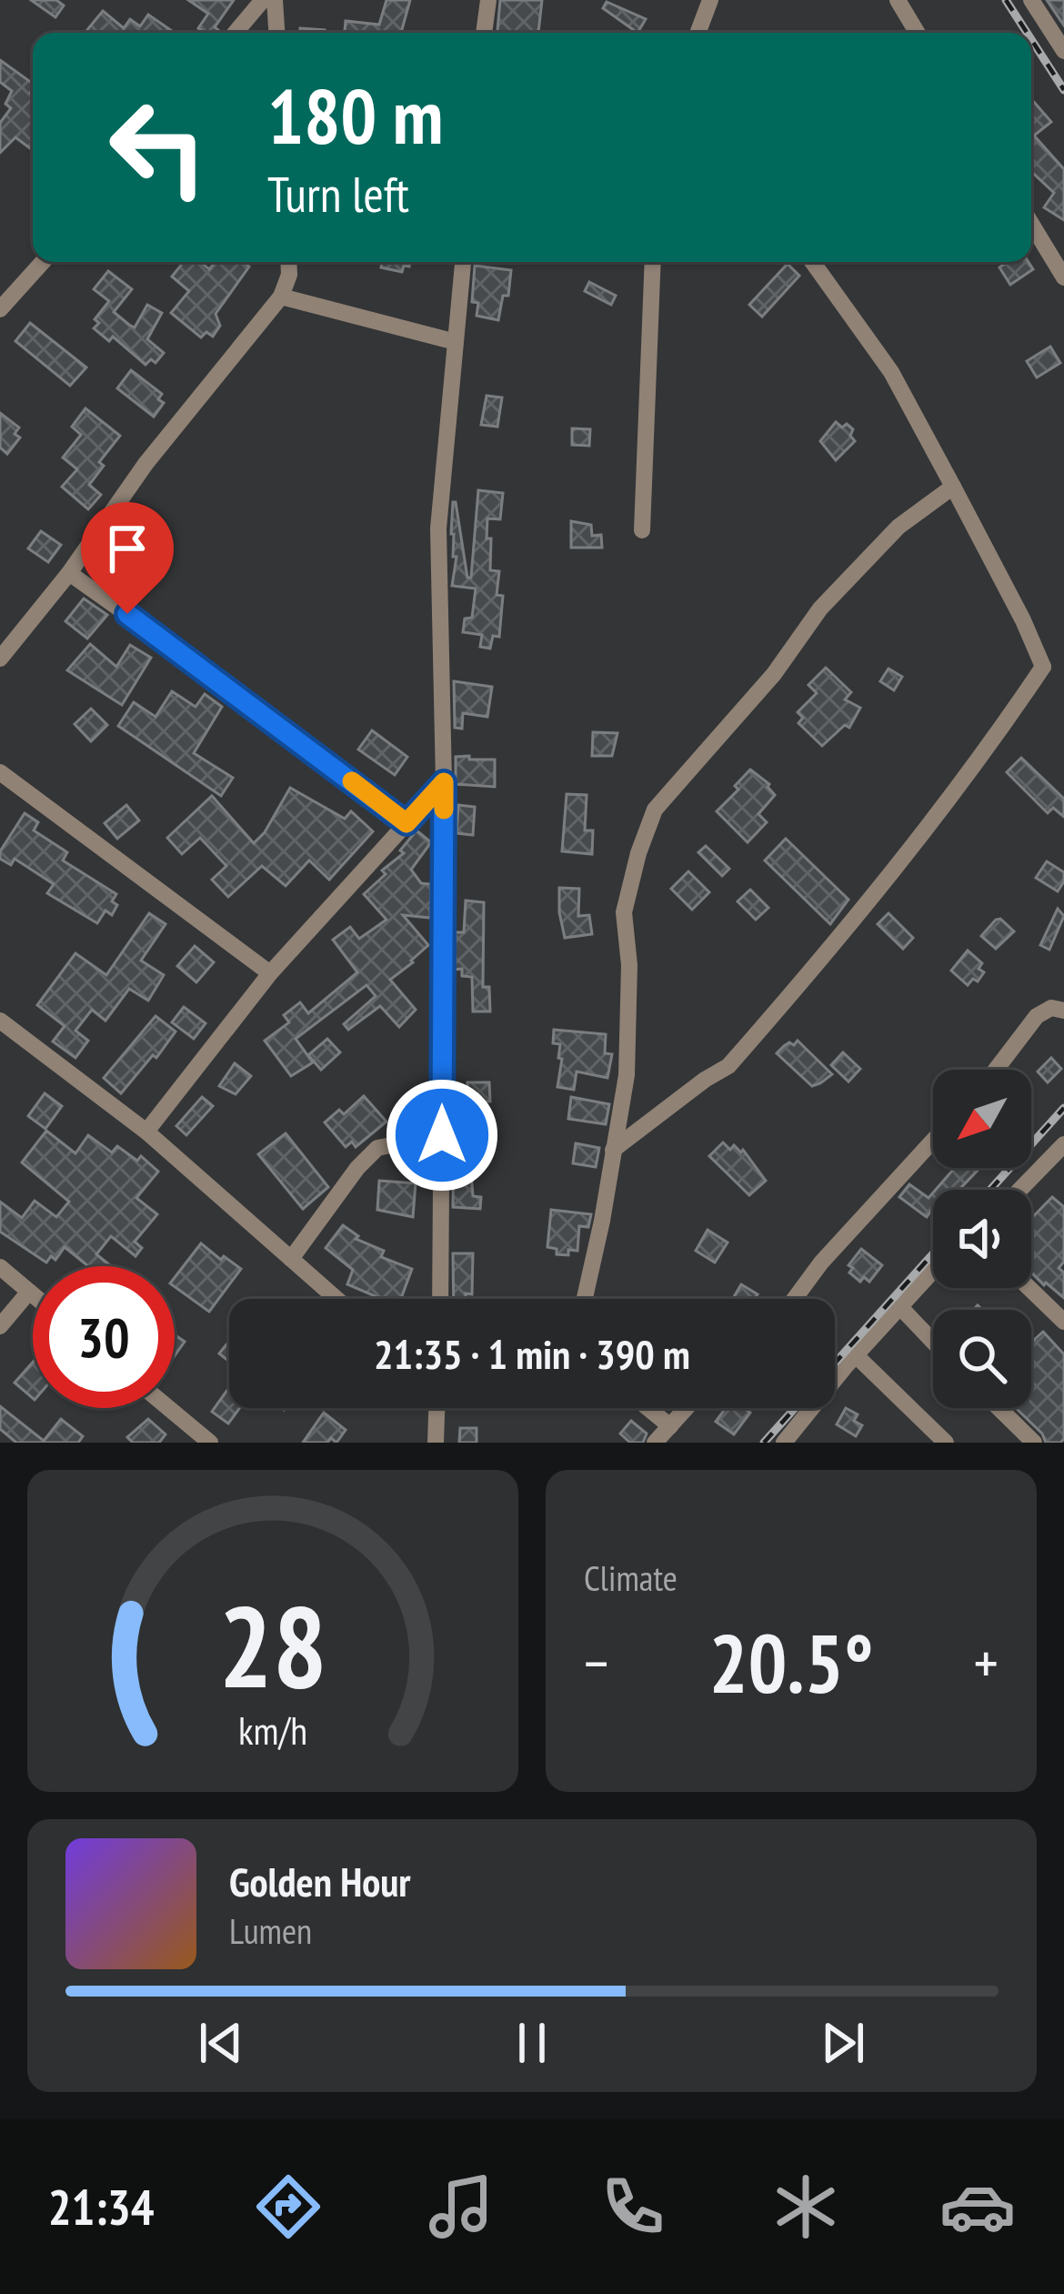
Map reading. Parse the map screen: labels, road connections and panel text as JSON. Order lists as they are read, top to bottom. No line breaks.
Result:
{"north":"bottom left","page":{"turn":["180 m","Turn left"],"limit":"30","trip":"21:35 · 1 min · 390 m","tile":"Climate","heat":["−","20.5°","+"],"song":["Golden Hour","Lumen"],"tabs":"21:34","gauge":["28","km/h"]}}
